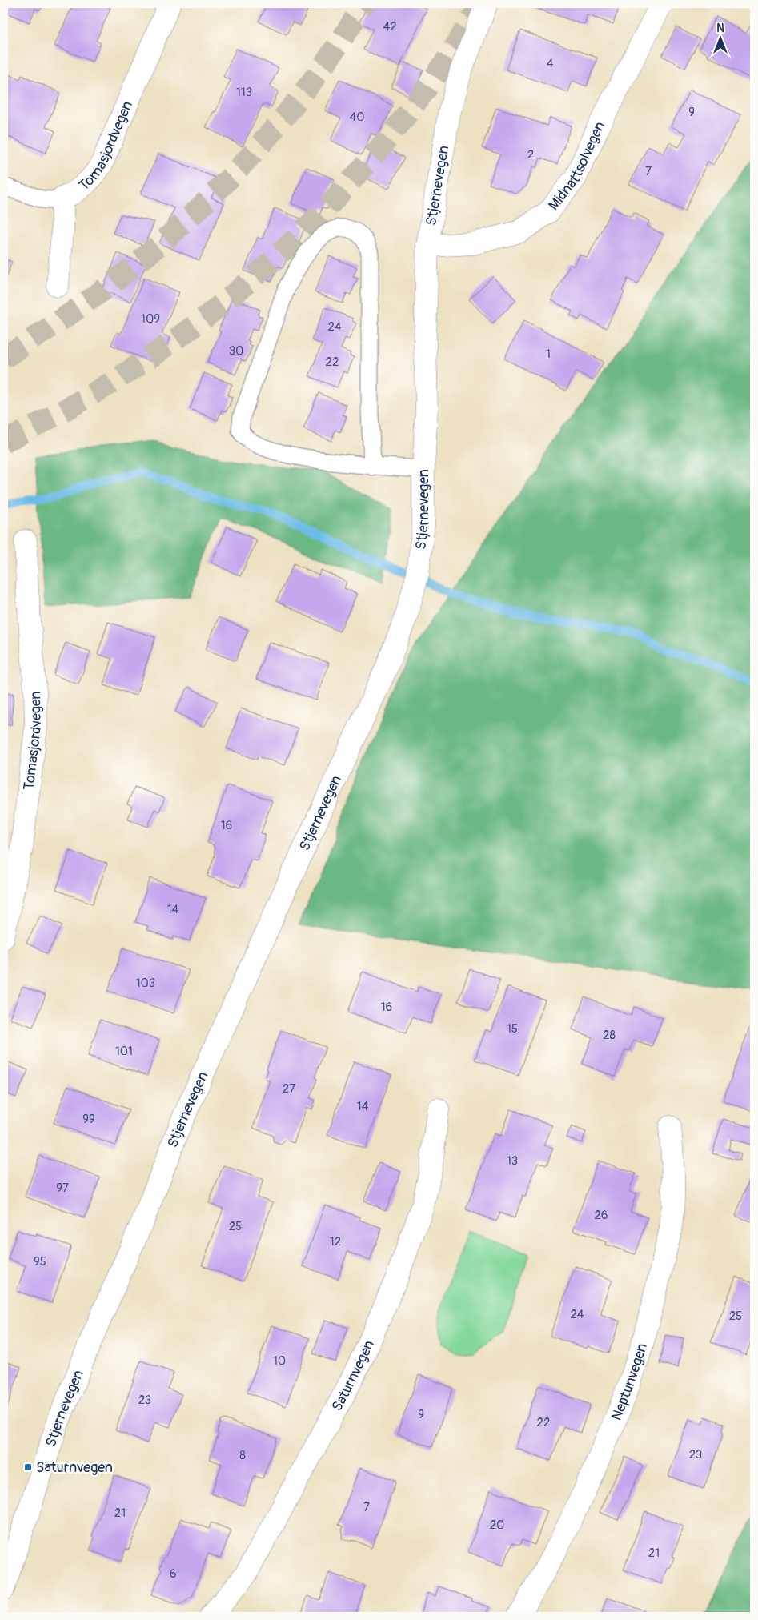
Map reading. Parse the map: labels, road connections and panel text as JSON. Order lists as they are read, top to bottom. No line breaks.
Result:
{"streets":{"street":["Tomasjordvegen","Midnattsolvegen","Stjernevegen","Saturnvegen","Neptunvegen"]},"crossings":[["Midnattsolvegen","Stjernevegen"]],"places":{"transit":["Saturnvegen"]},"house_numbers":["42","4","113","9","40","2","7","109","24","30","1","22","16","14","103","16","15","28","101","27","14","99","13","97","26","25","12","95","24","25","10","23","9","22","23","8","7","21","20","21","6"],"north":"top"}
